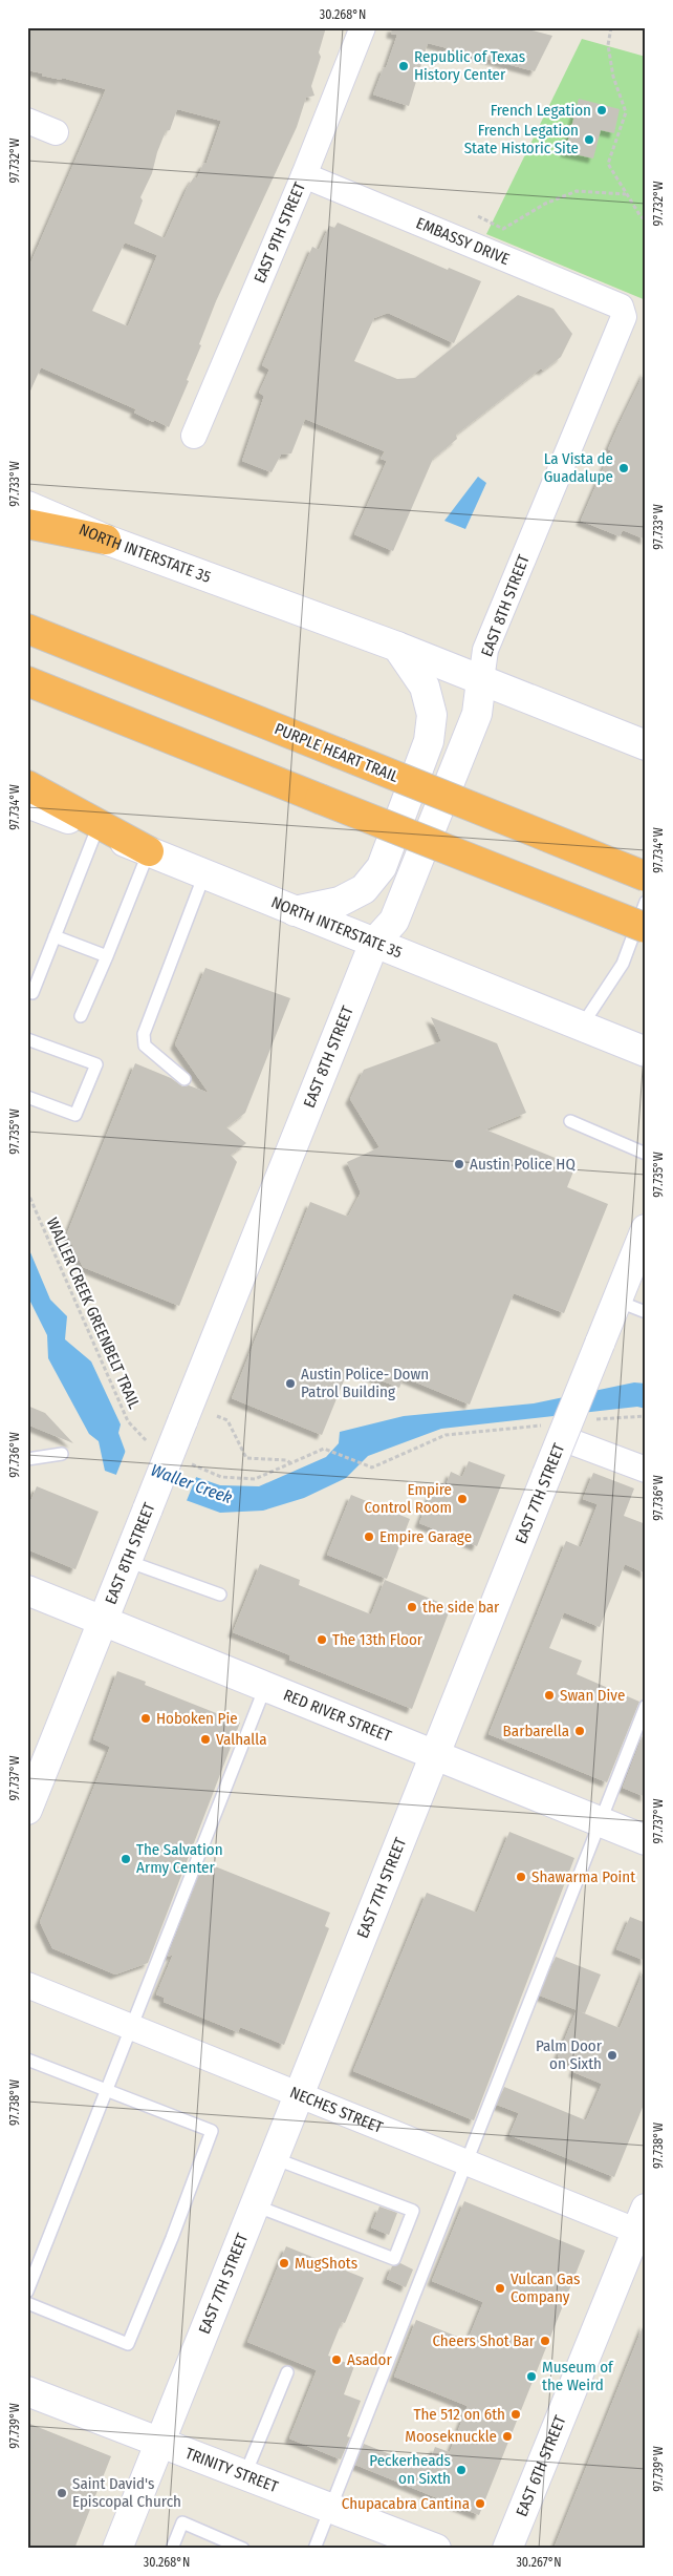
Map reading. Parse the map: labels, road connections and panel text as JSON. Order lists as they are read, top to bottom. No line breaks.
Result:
{"streets":{"highway":["PURPLE HEART TRAIL"],"main road":["NORTH INTERSTATE 35","EAST 8TH STREET","EAST 7TH STREET","RED RIVER STREET","EAST 6TH STREET","TRINITY STREET"],"street":["EAST 9TH STREET","EMBASSY DRIVE","NECHES STREET"],"path":["WALLER CREEK GREENBELT TRAIL"]},"crossings":[["EAST 9TH STREET","EMBASSY DRIVE"],["EMBASSY DRIVE","EAST 8TH STREET"],["NORTH INTERSTATE 35","EAST 8TH STREET"],["EAST 8TH STREET","RED RIVER STREET"],["EAST 7TH STREET","RED RIVER STREET"],["EAST 7TH STREET","NECHES STREET"],["EAST 7TH STREET","TRINITY STREET"],["NECHES STREET","EAST 6TH STREET"]],"water":["Waller Creek"],"places":["Republic of Texas History Center","French Legation","French Legation State Historic Site","La Vista de Guadalupe","Austin Police HQ","Austin Police- Down Patrol Building","Empire Control Room","Empire Garage","the side bar","The 13th Floor","Swan Dive","Hoboken Pie","Barbarella","Valhalla","The Salvation Army Center","Shawarma Point","Palm Door on Sixth","MugShots","Vulcan Gas Company","Cheers Shot Bar","Asador","Museum of the Weird","The 512 on 6th","Mooseknuckle","Peckerheads on Sixth","Saint David's Episcopal Church","Chupacabra Cantina"],"coordinates":["30.268°N","97.732°W","97.733°W","97.734°W","97.735°W","97.736°W","97.737°W","97.738°W","97.739°W","30.267°N"]}
